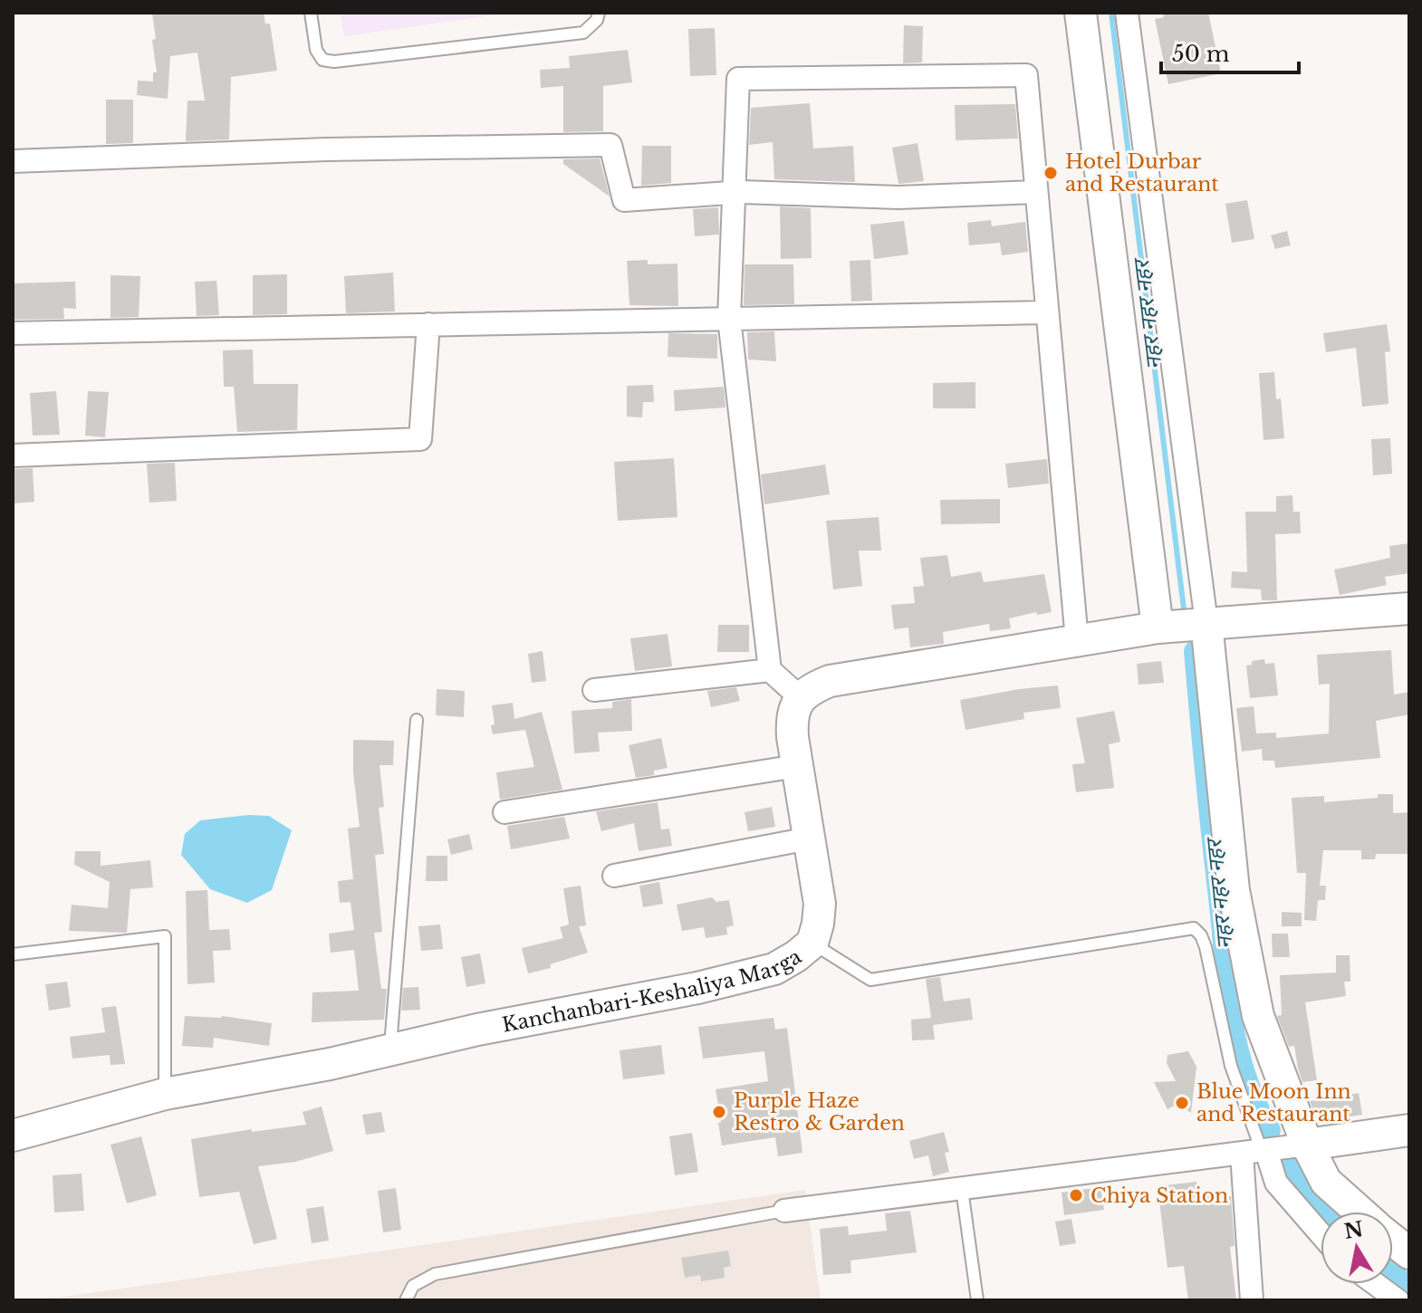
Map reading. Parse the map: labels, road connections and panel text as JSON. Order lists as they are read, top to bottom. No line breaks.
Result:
{"streets":{"street":["Kanchanbari-Keshaliya Marga"]},"water":["नहर नहर नहर"],"places":["Hotel Durbar and Restaurant","Blue Moon Inn and Restaurant","Purple Haze Restro & Garden","Chiya Station"],"scale_bar":"50 m","north":"top"}
